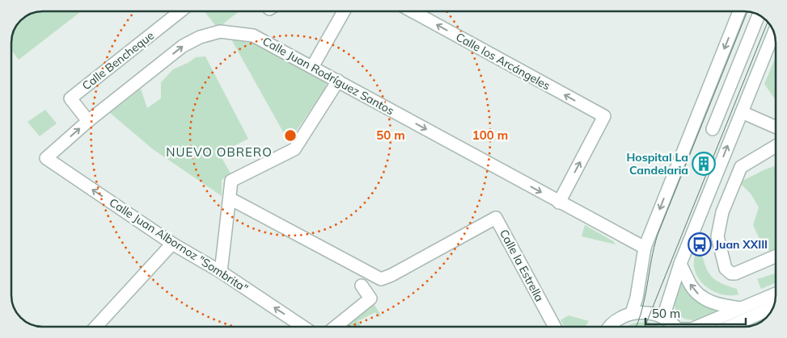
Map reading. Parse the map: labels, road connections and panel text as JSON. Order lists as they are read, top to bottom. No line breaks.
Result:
{"streets":{"street":["Calle Bencheque","Calle los Arcángeles","Calle Juan Rodríguez Santos","Calle Juan Albornoz \"Sombrita\"","Calle la Estrella"]},"crossings":[["Calle Bencheque","Calle Juan Rodríguez Santos"],["Calle los Arcángeles","Calle Juan Rodríguez Santos"],["Calle Juan Rodríguez Santos","Calle Juan Albornoz \"Sombrita\""]],"one_way":["Calle Juan Rodríguez Santos","Calle Juan Albornoz \"Sombrita\""],"districts":["NUEVO OBRERO"],"places":{"building":["Hospital La Candelaria"],"bus stop":["Juan XXIII"]},"scale_bar":"50 m","rings":["50 m","100 m"]}
